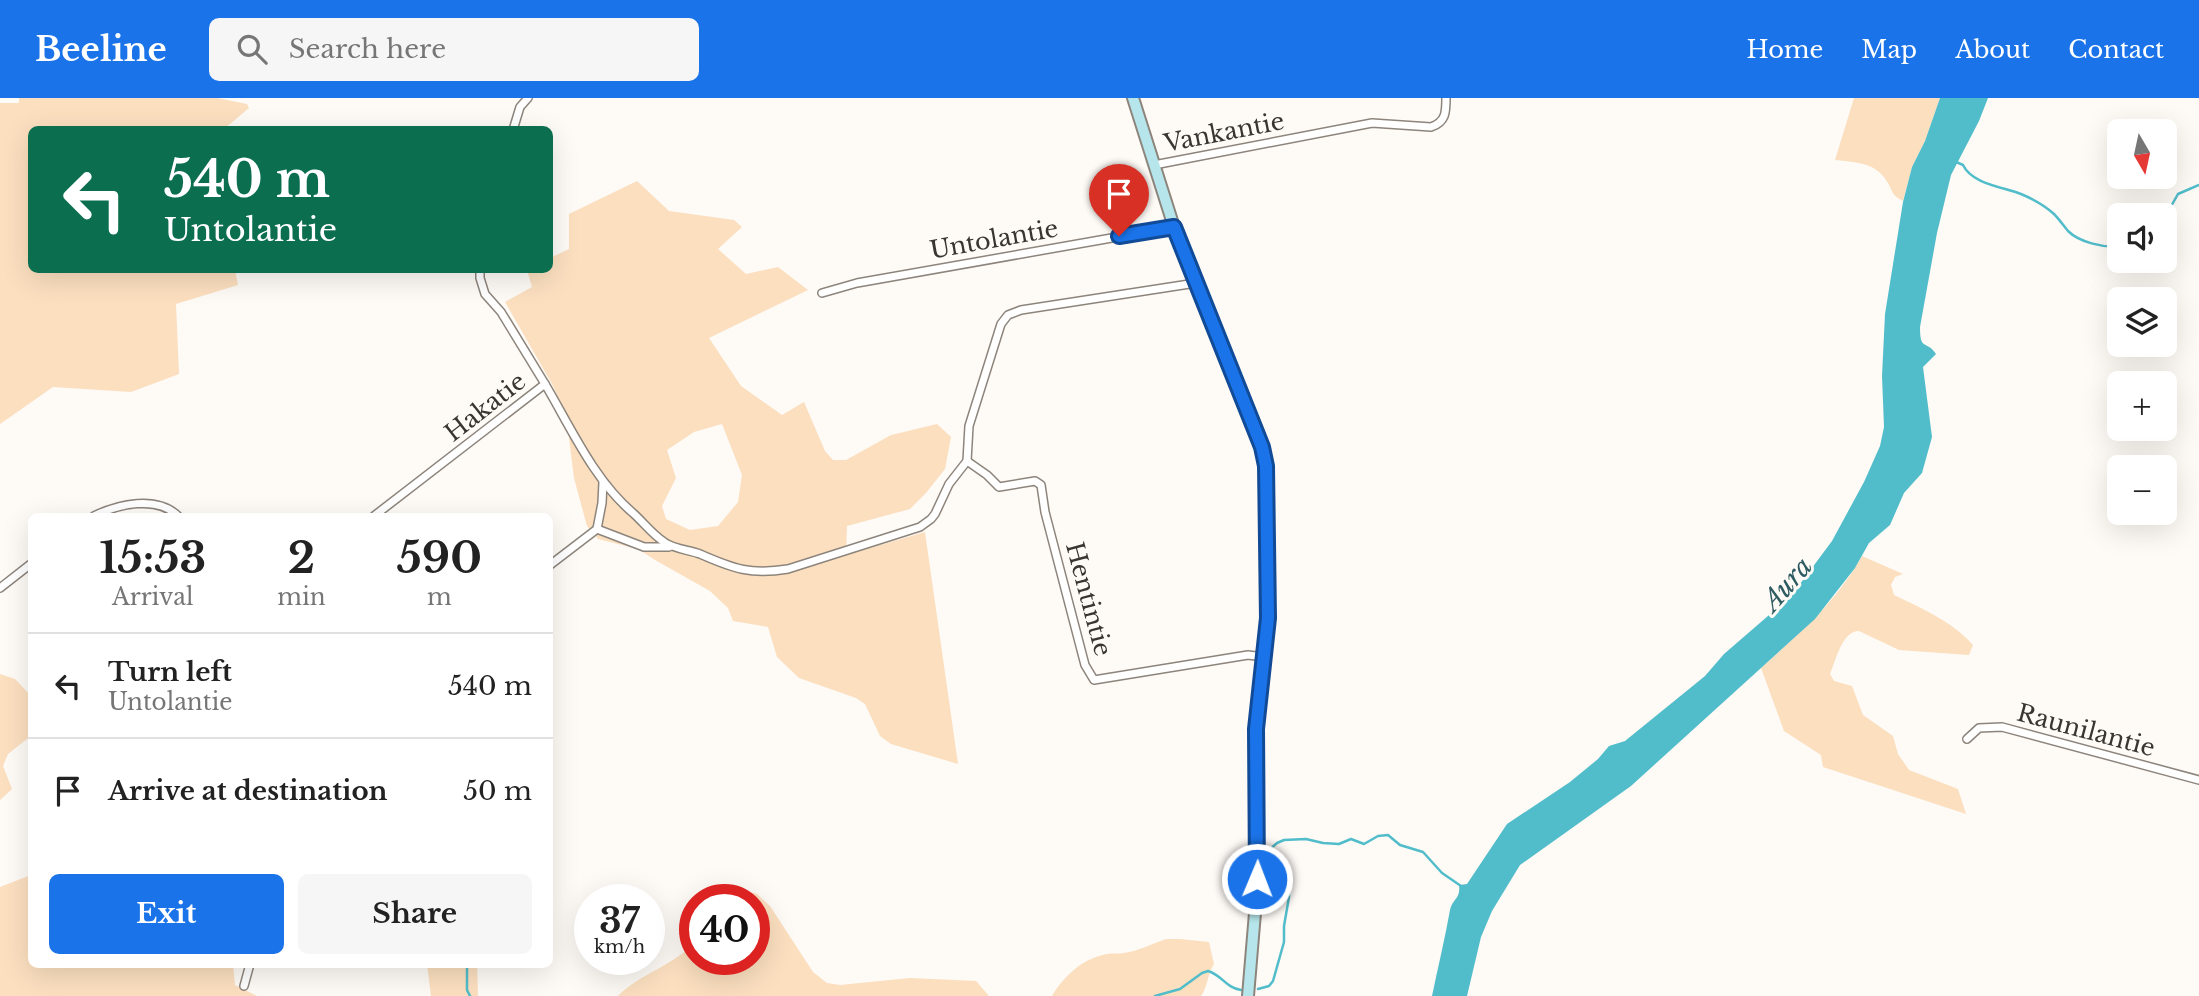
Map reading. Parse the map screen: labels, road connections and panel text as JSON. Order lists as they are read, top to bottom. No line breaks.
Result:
{"streets":{"street":["Vankantie","Untolantie","Hakatie","Hentintie","Raunilantie"]},"water":["Aura"],"north":"bottom","page":{"header":"Beeline","search":"Search here","nav":["Home","Map","About","Contact"],"map_buttons":["+","−"],"turn":["540 m","Untolantie"],"eta":["15:53","Arrival","2","min","590","m"],"list":[{"name":"Turn left","note":"Untolantie","value":"540 m"},{"name":"Arrive at destination","value":"50 m"}],"buttons":["Exit","Share"],"speed":"37 km/h","limit":"40"}}
